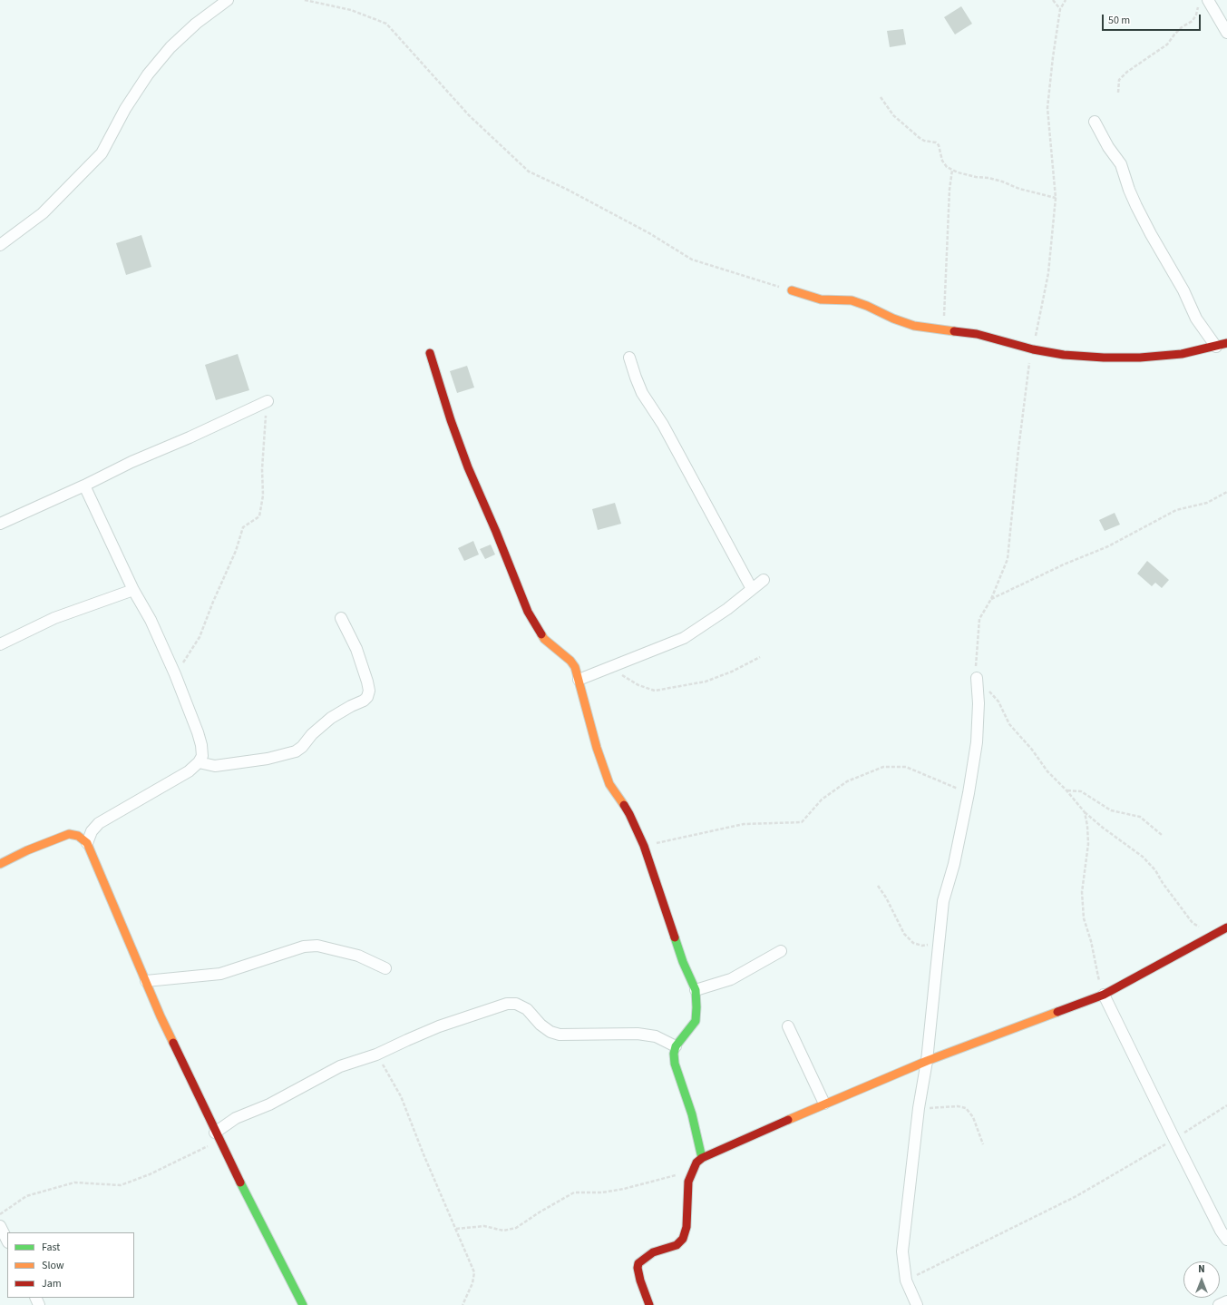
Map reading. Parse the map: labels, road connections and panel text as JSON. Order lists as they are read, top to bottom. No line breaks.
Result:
{"legend":["Fast","Slow","Jam"],"scale_bar":"50 m","north":"top"}
